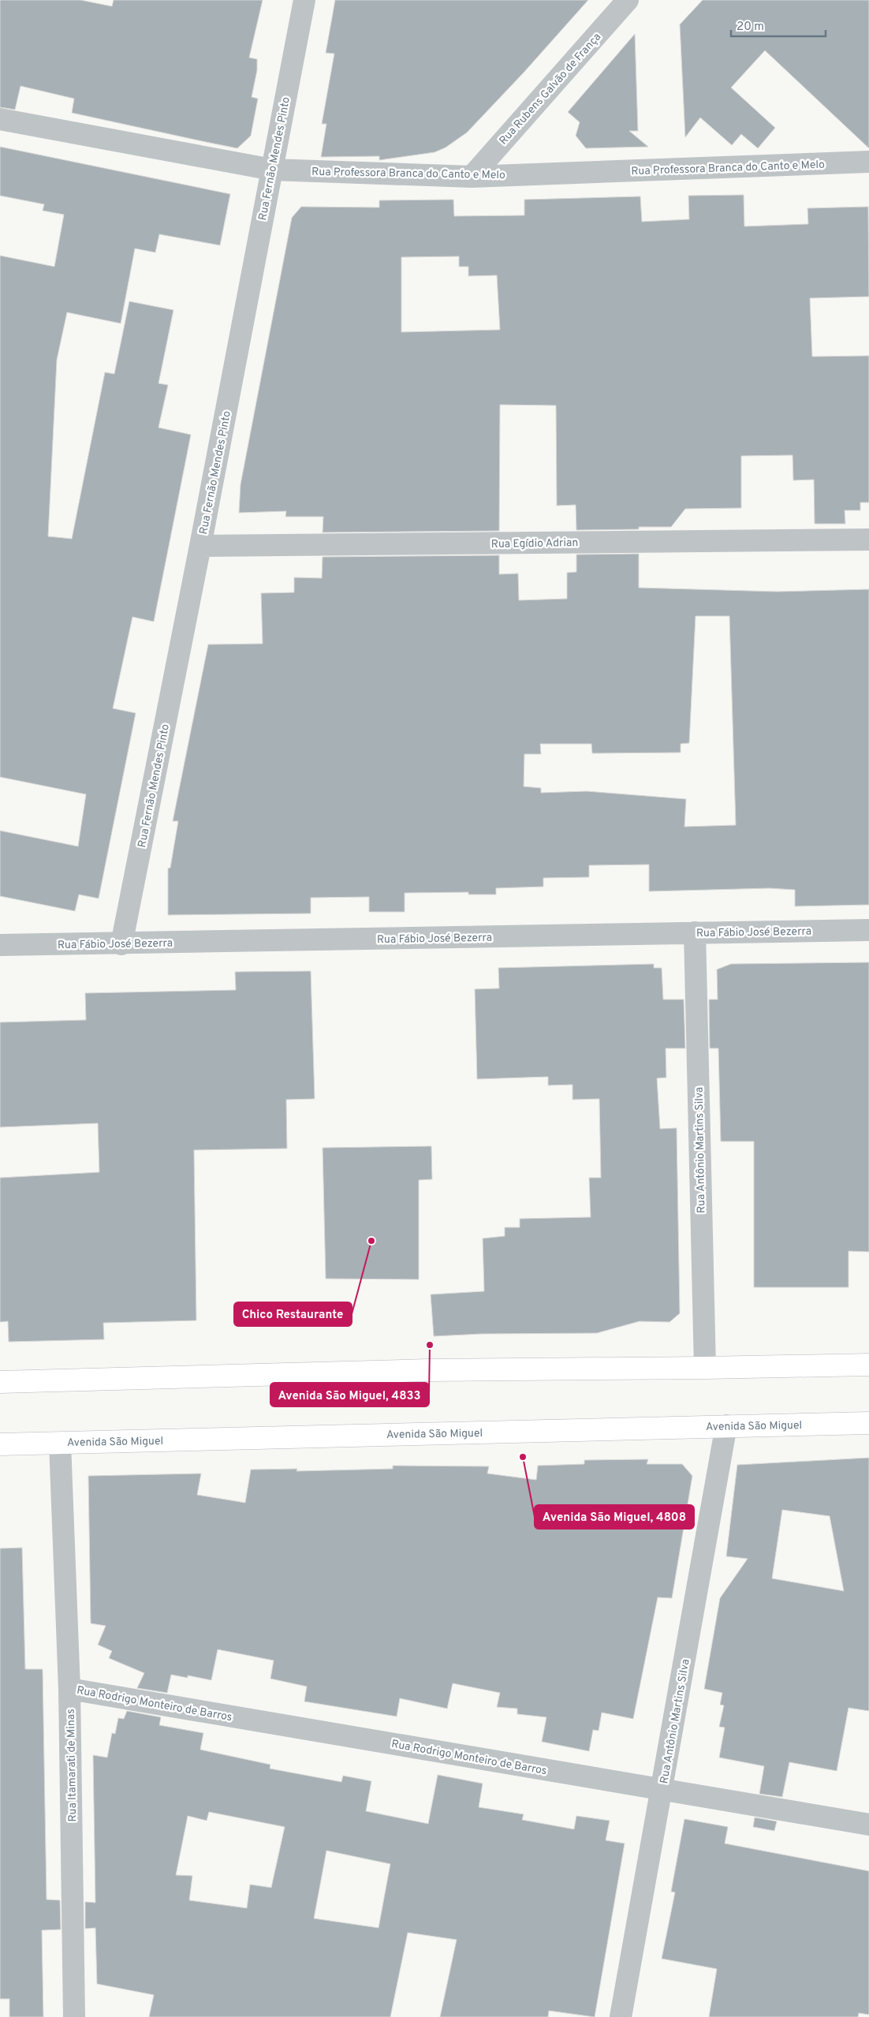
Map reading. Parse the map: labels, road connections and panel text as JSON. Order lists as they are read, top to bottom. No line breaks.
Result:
{"streets":{"main road":["Avenida São Miguel"],"street":["Rua Rubens Galvão de França","Rua Fernão Mendes Pinto","Rua Professora Branca do Canto e Melo","Rua Egídio Adrian","Rua Fábio José Bezerra","Rua Antônio Martins Silva","Rua Rodrigo Monteiro de Barros","Rua Itamarati de Minas"]},"crossings":[["Rua Rubens Galvão de França","Rua Professora Branca do Canto e Melo"],["Rua Fernão Mendes Pinto","Rua Professora Branca do Canto e Melo"],["Rua Fernão Mendes Pinto","Rua Egídio Adrian"],["Rua Fernão Mendes Pinto","Rua Fábio José Bezerra"],["Rua Fábio José Bezerra","Rua Antônio Martins Silva"],["Rua Antônio Martins Silva","Avenida São Miguel"],["Rua Antônio Martins Silva","Rua Rodrigo Monteiro de Barros"],["Avenida São Miguel","Rua Itamarati de Minas"],["Rua Rodrigo Monteiro de Barros","Rua Itamarati de Minas"]],"places":["Chico Restaurante","Avenida São Miguel, 4833","Avenida São Miguel, 4808"],"scale_bar":"20 m"}
